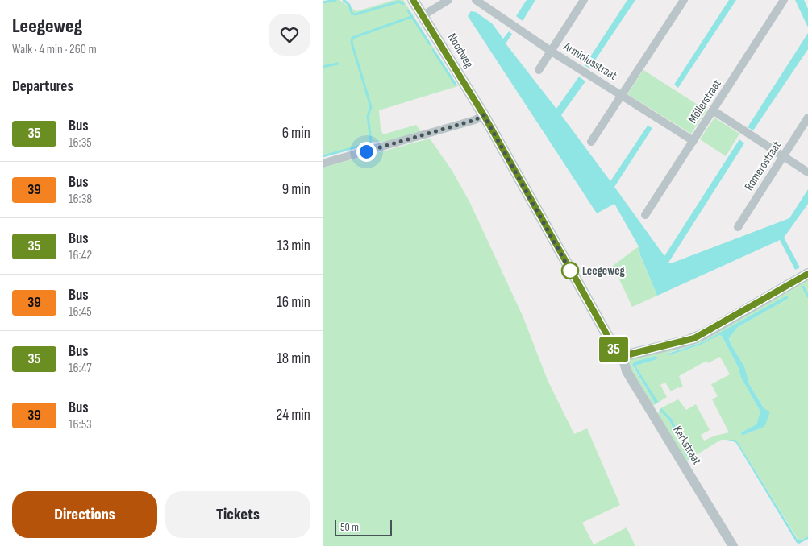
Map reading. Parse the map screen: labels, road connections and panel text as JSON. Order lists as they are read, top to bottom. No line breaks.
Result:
{"streets":{"main road":["Noodweg"],"street":["Arminiusstraat","Möllerstraat","Romerostraat","Kerkstraat"]},"crossings":[["Arminiusstraat","Möllerstraat"]],"places":["Leegeweg"],"lines":["bus line 35"],"scale_bar":"50 m","page":{"heading":[["Leegeweg","Walk · 4 min · 260 m"],"Departures"],"on_map":"35","list":[{"mark":"35","name":"Bus","note":"16:35","value":"6 min"},{"mark":"39","name":"Bus","note":"16:38","value":"9 min"},{"mark":"35","name":"Bus","note":"16:42","value":"13 min"},{"mark":"39","name":"Bus","note":"16:45","value":"16 min"},{"mark":"35","name":"Bus","note":"16:47","value":"18 min"},{"mark":"39","name":"Bus","note":"16:53","value":"24 min"}],"buttons":["Directions","Tickets"],"scale":"50 m"}}
